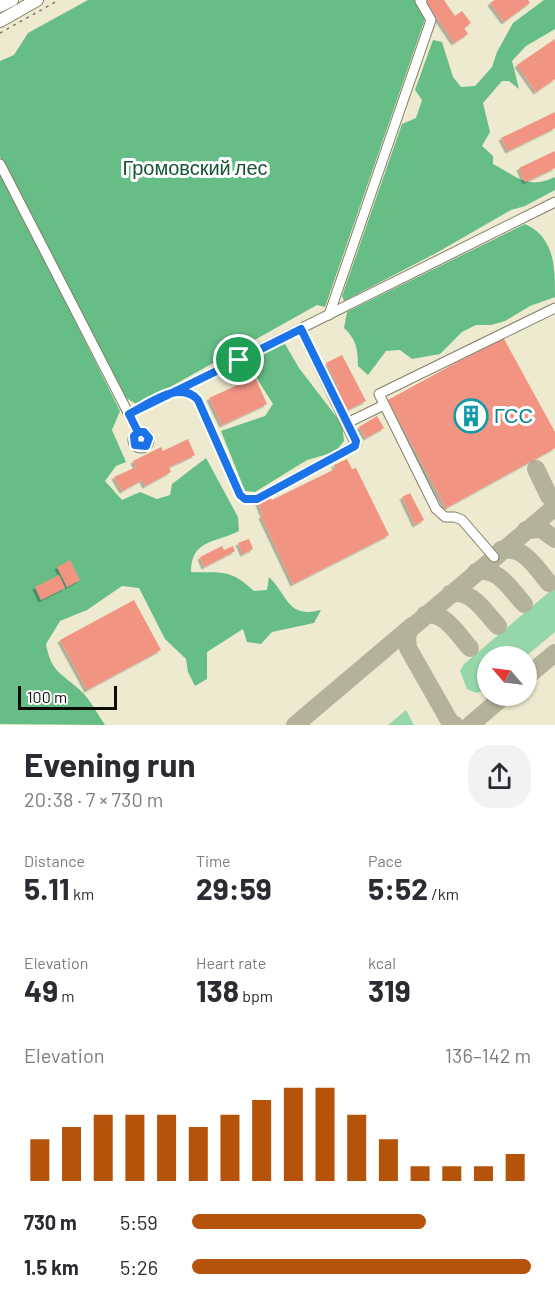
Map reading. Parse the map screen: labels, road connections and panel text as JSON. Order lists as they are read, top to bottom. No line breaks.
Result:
{"parks":["Громовский лес"],"places":{"building":["ГСС"]},"scale_bar":"100 m","north":"top left","page":{"scale":"100 m","heading":["Evening run","20:38 · 7 × 730 m"],"stats":[["Distance","5.11 km"],["Time","29:59"],["Pace","5:52 /km"],["Elevation","49 m"],["Heart rate","138 bpm"],["kcal","319"]],"chart":["Elevation","136–142 m"],"list":[{"name":"730 m","note":"5:59"},{"name":"1.5 km","note":"5:26"}]}}
